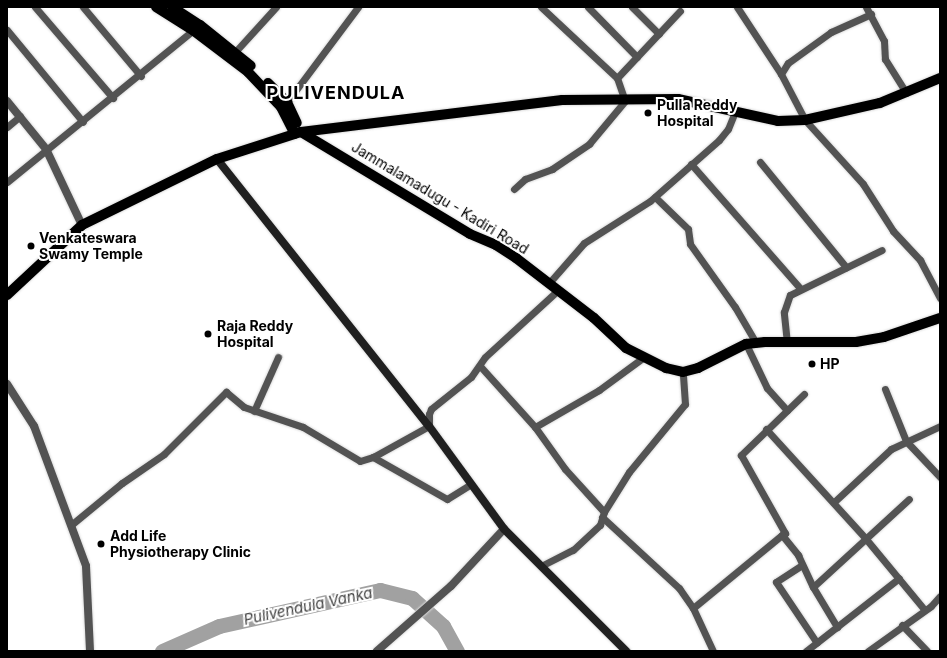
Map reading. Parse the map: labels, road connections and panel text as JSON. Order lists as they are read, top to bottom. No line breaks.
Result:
{"streets":{"main road":["Jammalamadugu - Kadiri Road"]},"districts":["PULIVENDULA"],"water":["Pulivendula Vanka"],"places":["Pulla Reddy Hospital","Venkateswara Swamy Temple","Raja Reddy Hospital","HP","Add Life Physiotherapy Clinic"]}
